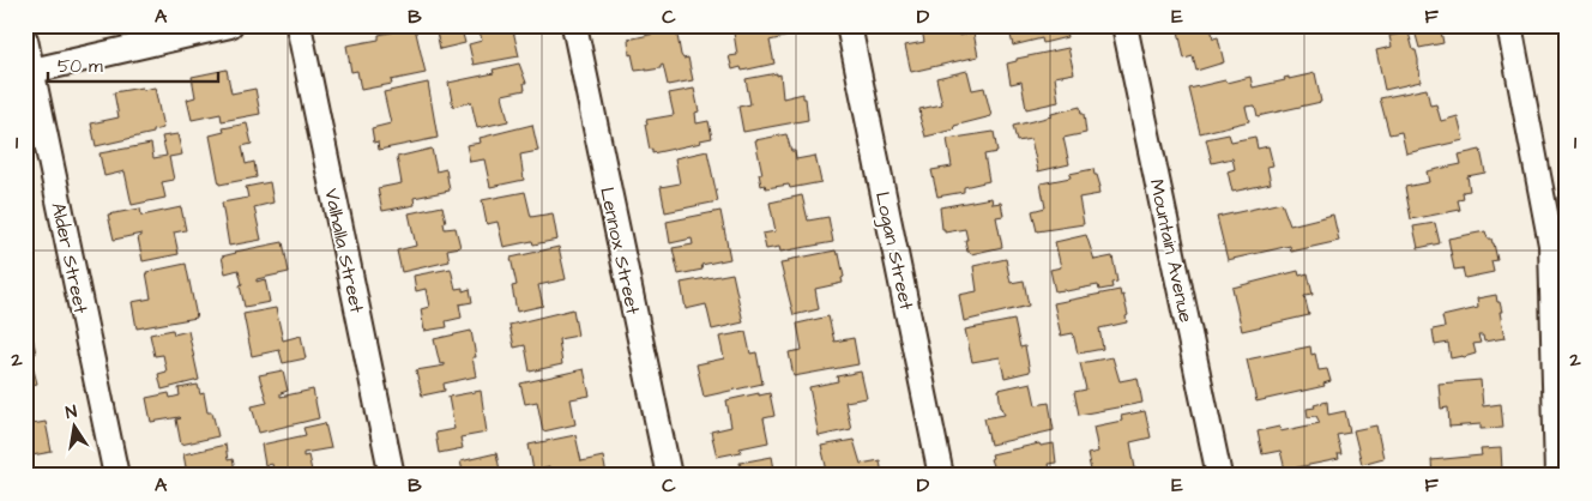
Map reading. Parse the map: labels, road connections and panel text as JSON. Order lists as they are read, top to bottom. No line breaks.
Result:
{"streets":{"street":["Valhalla Street","Lennox Street","Logan Street","Mountain Avenue","Alder Street"]},"scale_bar":"50 m","north":"top","grid":{"columns":["A","B","C","D","E","F"],"rows":["1","2"]}}
